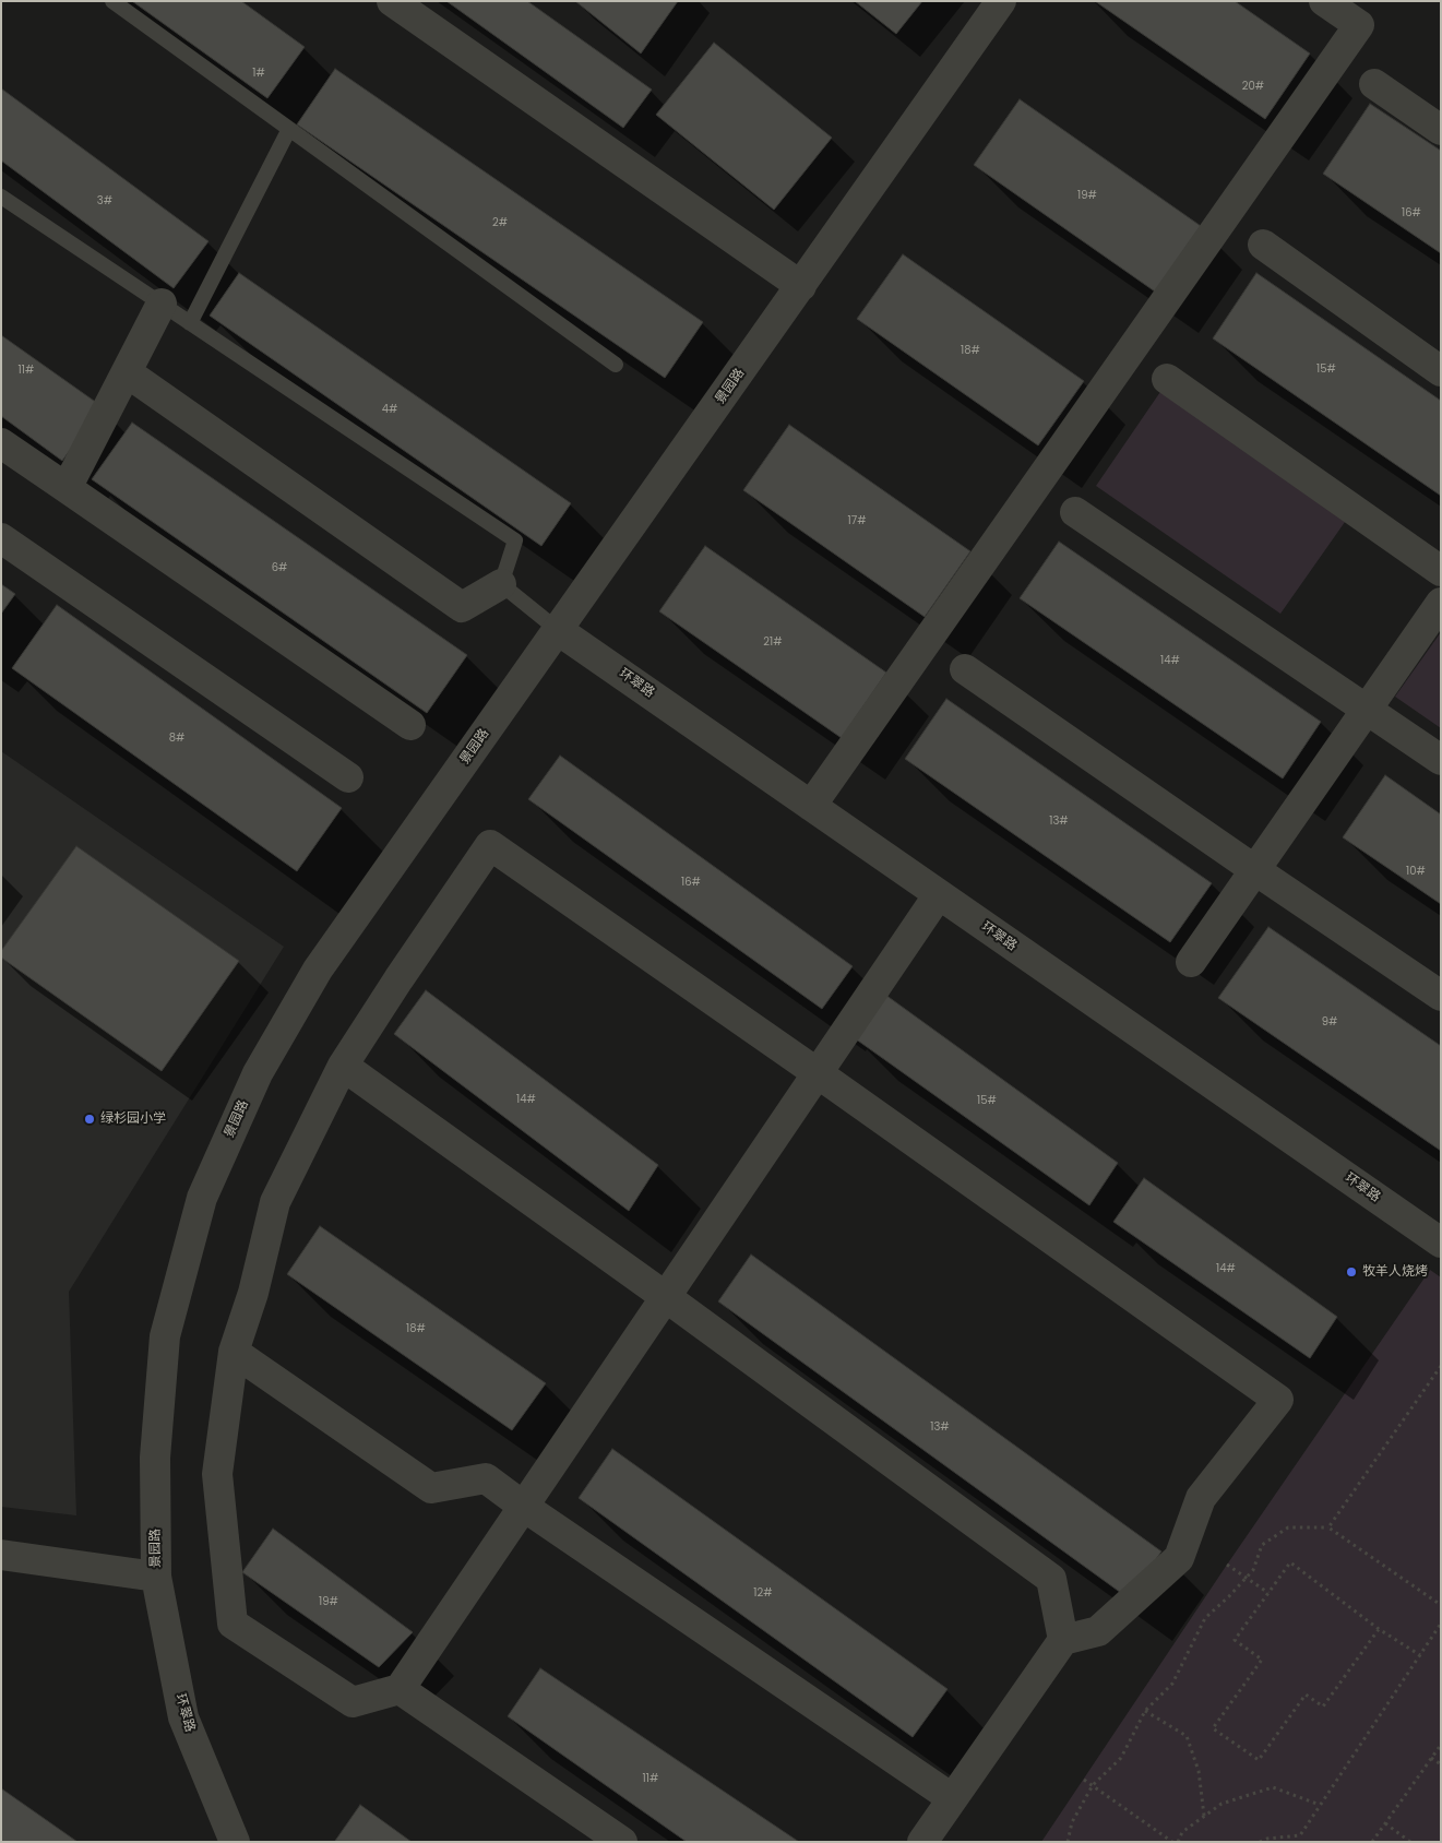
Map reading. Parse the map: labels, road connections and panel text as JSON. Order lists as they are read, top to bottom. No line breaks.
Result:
{"streets":{"street":["景园路","环翠路"]},"crossings":[["景园路","环翠路"]],"places":["绿杉园小学","牧羊人烧烤"],"house_numbers":["1#","20#","19#","3#","16#","2#","18#","15#","11#","4#","17#","6#","21#","14#","8#","13#","10#","16#","9#","14#","15#","14#","18#","13#","12#","19#","11#"]}
